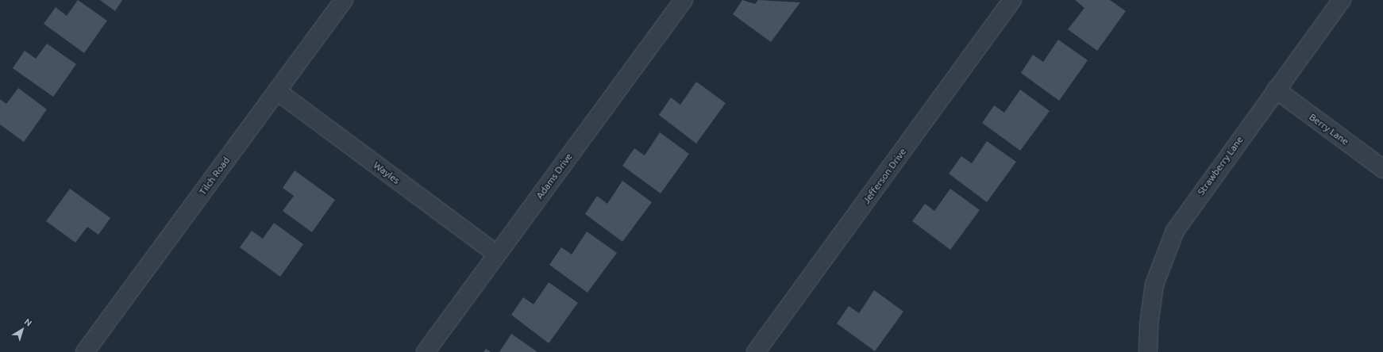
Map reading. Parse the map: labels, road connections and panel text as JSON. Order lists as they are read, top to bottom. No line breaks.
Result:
{"streets":{"street":["Berry Lane","Strawberry Lane","Wayles","Tilch Road","Adams Drive","Jefferson Drive"]},"crossings":[["Berry Lane","Strawberry Lane"],["Wayles","Tilch Road"],["Wayles","Adams Drive"]],"north":"top right"}
